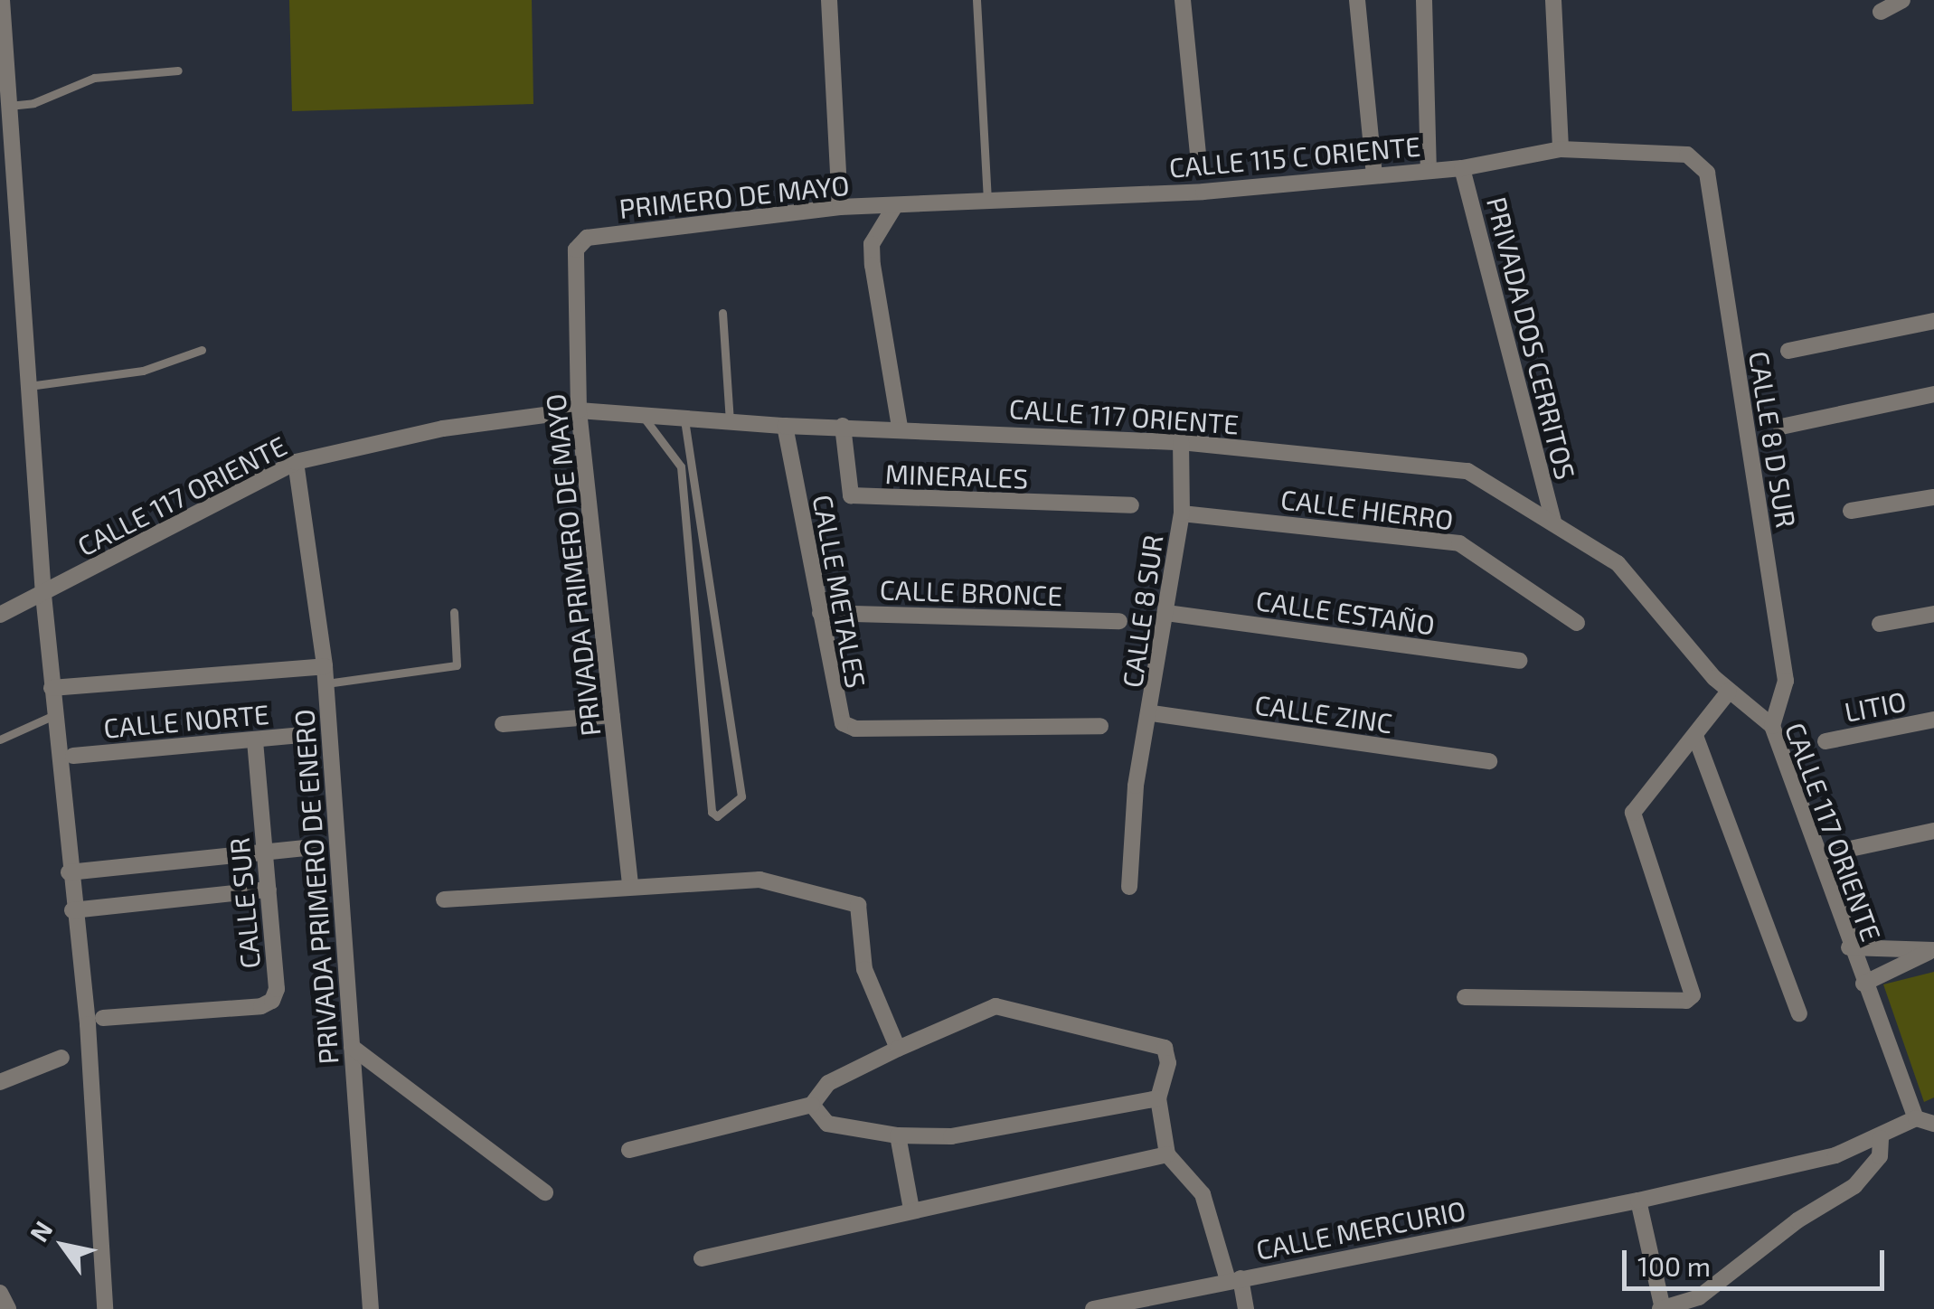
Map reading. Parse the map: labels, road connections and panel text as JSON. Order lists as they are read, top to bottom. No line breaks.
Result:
{"streets":{"street":["CALLE 115 C ORIENTE","PRIMERO DE MAYO","PRIVADA DOS CERRITOS","CALLE 117 ORIENTE","CALLE 8 D SUR","MINERALES","CALLE HIERRO","PRIVADA PRIMERO DE MAYO","CALLE METALES","CALLE BRONCE","CALLE 8 SUR","CALLE ESTAÑO","LITIO","CALLE ZINC","CALLE NORTE","PRIVADA PRIMERO DE ENERO","CALLE SUR","CALLE MERCURIO"]},"crossings":[["CALLE 115 C ORIENTE","PRIMERO DE MAYO"],["CALLE 115 C ORIENTE","PRIVADA DOS CERRITOS"],["CALLE 115 C ORIENTE","CALLE 8 D SUR"],["PRIMERO DE MAYO","PRIVADA PRIMERO DE MAYO"],["PRIVADA DOS CERRITOS","CALLE 117 ORIENTE"],["CALLE 117 ORIENTE","CALLE 8 D SUR"],["CALLE 117 ORIENTE","MINERALES"],["CALLE 117 ORIENTE","PRIVADA PRIMERO DE MAYO"],["CALLE 117 ORIENTE","CALLE METALES"],["CALLE 117 ORIENTE","CALLE 8 SUR"],["CALLE 117 ORIENTE","PRIVADA PRIMERO DE ENERO"],["CALLE 117 ORIENTE","CALLE MERCURIO"],["CALLE HIERRO","CALLE 8 SUR"],["CALLE METALES","CALLE BRONCE"],["CALLE 8 SUR","CALLE ESTAÑO"],["CALLE 8 SUR","CALLE ZINC"],["CALLE NORTE","CALLE SUR"]],"scale_bar":"100 m","north":"top left"}
